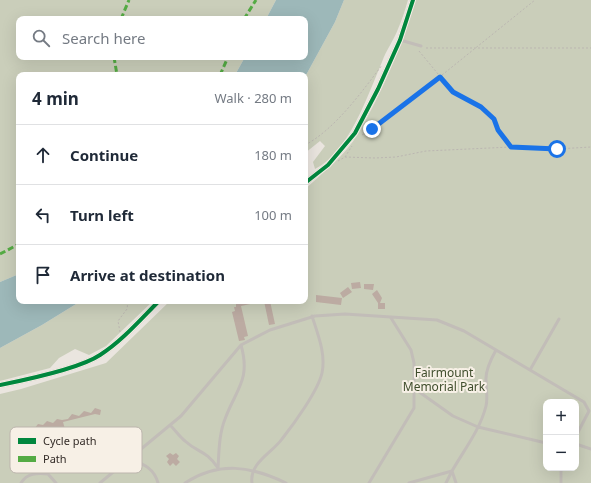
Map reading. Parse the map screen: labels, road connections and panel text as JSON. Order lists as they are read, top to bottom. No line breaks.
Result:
{"parks":["Fairmount Memorial Park"],"legend":["Cycle path","Path"],"page":{"search":"Search here","heading":["4 min","Walk · 280 m"],"list":[["Continue","180 m"],["Turn left","100 m"],"Arrive at destination"],"map_buttons":["+","−"]}}
